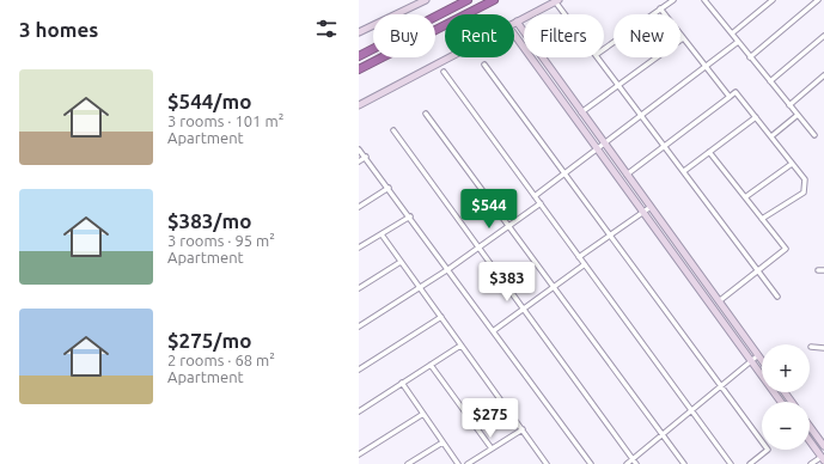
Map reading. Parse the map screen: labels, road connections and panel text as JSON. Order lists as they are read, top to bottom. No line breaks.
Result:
{"page":{"heading":"3 homes","chip":["Buy","Rent","Filters","New"],"list":[{"name":"$544/mo","note":"3 rooms · 101 m² · Apartment"},{"name":"$383/mo","note":"3 rooms · 95 m² · Apartment"},{"name":"$275/mo","note":"2 rooms · 68 m² · Apartment"}],"price":["$544","$383","$275"],"map_buttons":["+","−"]}}
